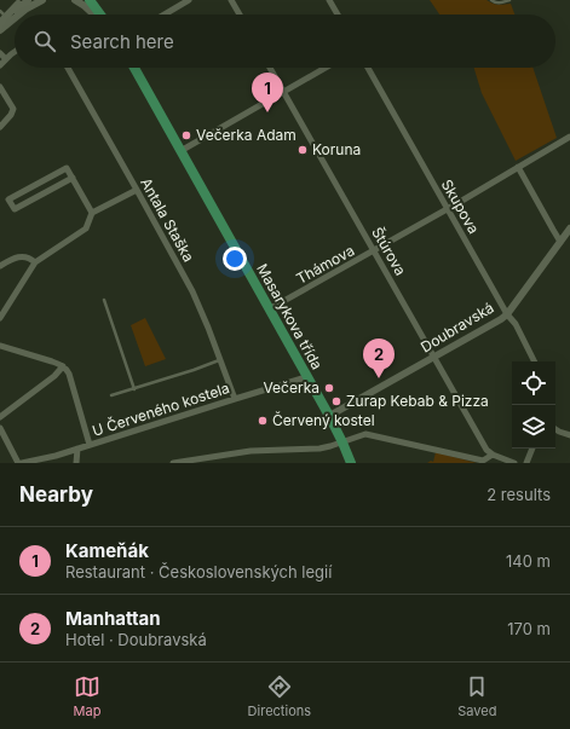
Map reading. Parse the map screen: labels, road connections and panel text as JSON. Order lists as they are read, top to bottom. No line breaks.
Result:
{"streets":{"main road":["Masarykova třída"],"street":["Skupova","Antala Staška","Štúrova","Thámova","Doubravská","U Červeného kostela"]},"crossings":[["Skupova","Thámova"],["Skupova","Doubravská"],["Antala Staška","U Červeného kostela"],["Štúrova","Thámova"],["Štúrova","Doubravská"],["Thámova","Masarykova třída"],["Masarykova třída","Doubravská"],["Masarykova třída","U Červeného kostela"]],"places":["Večerka Adam","Koruna","Večerka","Zurap Kebab & Pizza","Červený kostel"],"page":{"search":"Search here","pins":["1","2"],"heading":["Nearby","2 results"],"list":[{"mark":"1","name":"Kameňák","note":"Restaurant · Československých legií","value":"140 m"},{"mark":"2","name":"Manhattan","note":"Hotel · Doubravská","value":"170 m"}],"nav":["Map","Directions","Saved"]}}
